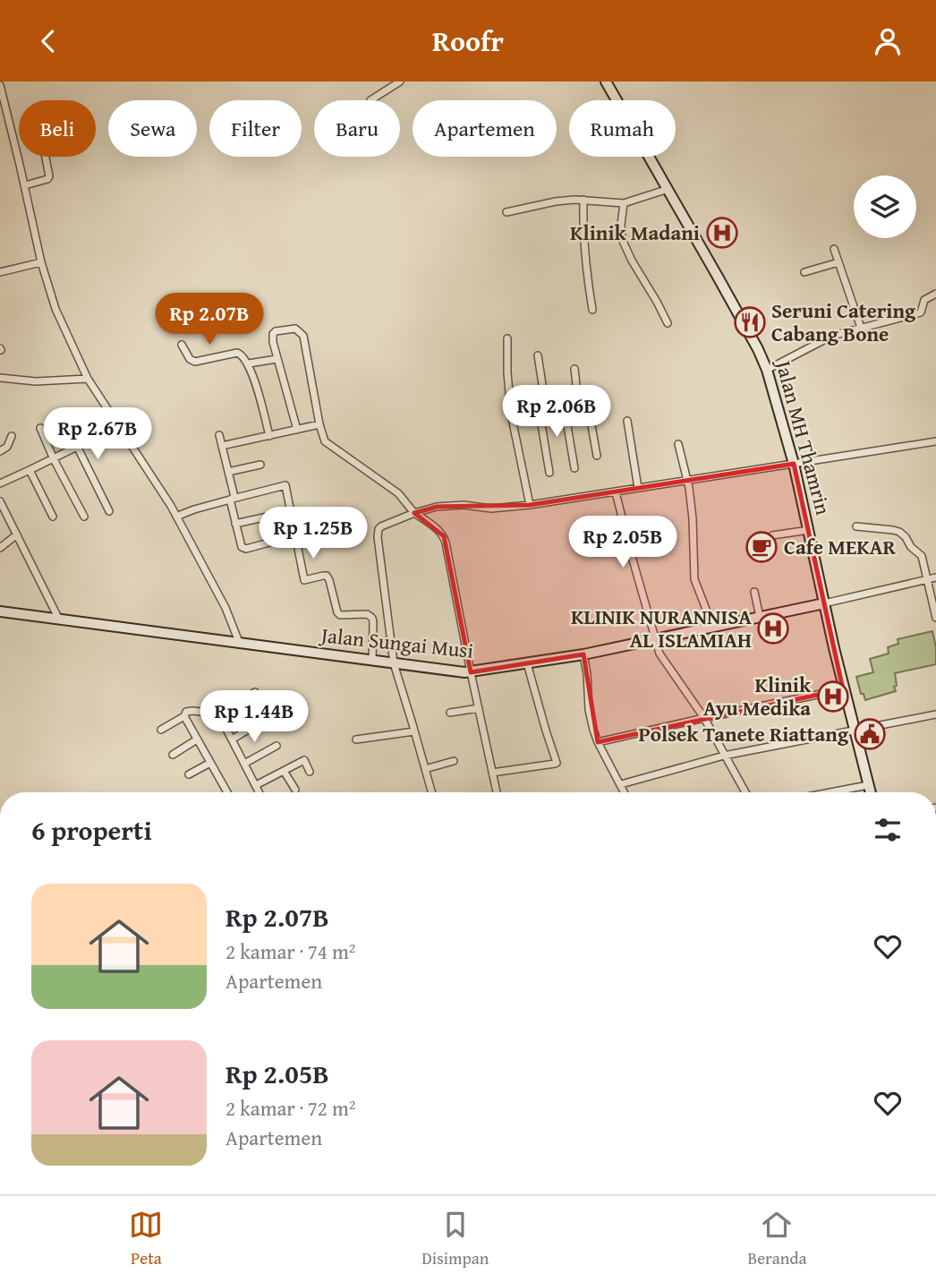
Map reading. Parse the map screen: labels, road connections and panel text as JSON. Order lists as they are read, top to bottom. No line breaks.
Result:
{"streets":{"street":["Jalan MH Thamrin","Jalan Sungai Musi"]},"crossings":[["Jalan MH Thamrin","Jalan Sungai Musi"]],"places":{"hospital":["Klinik Madani","KLINIK NURANNISA AL ISLAMIAH","Klinik Ayu Medika"],"restaurant":["Seruni Catering Cabang Bone"],"cafe":["Cafe MEKAR"],"public building":["Polsek Tanete Riattang"]},"page":{"header":"Roofr","chip":["Beli","Sewa","Filter","Baru","Apartemen","Rumah"],"price":["Rp 2.07B","Rp 2.06B","Rp 2.67B","Rp 1.25B","Rp 2.05B","Rp 1.44B"],"heading":"6 properti","list":[{"name":"Rp 2.07B","note":"2 kamar · 74 m² · Apartemen"},{"name":"Rp 2.05B","note":"2 kamar · 72 m² · Apartemen"}],"tabs":["Peta","Disimpan","Beranda"]}}
